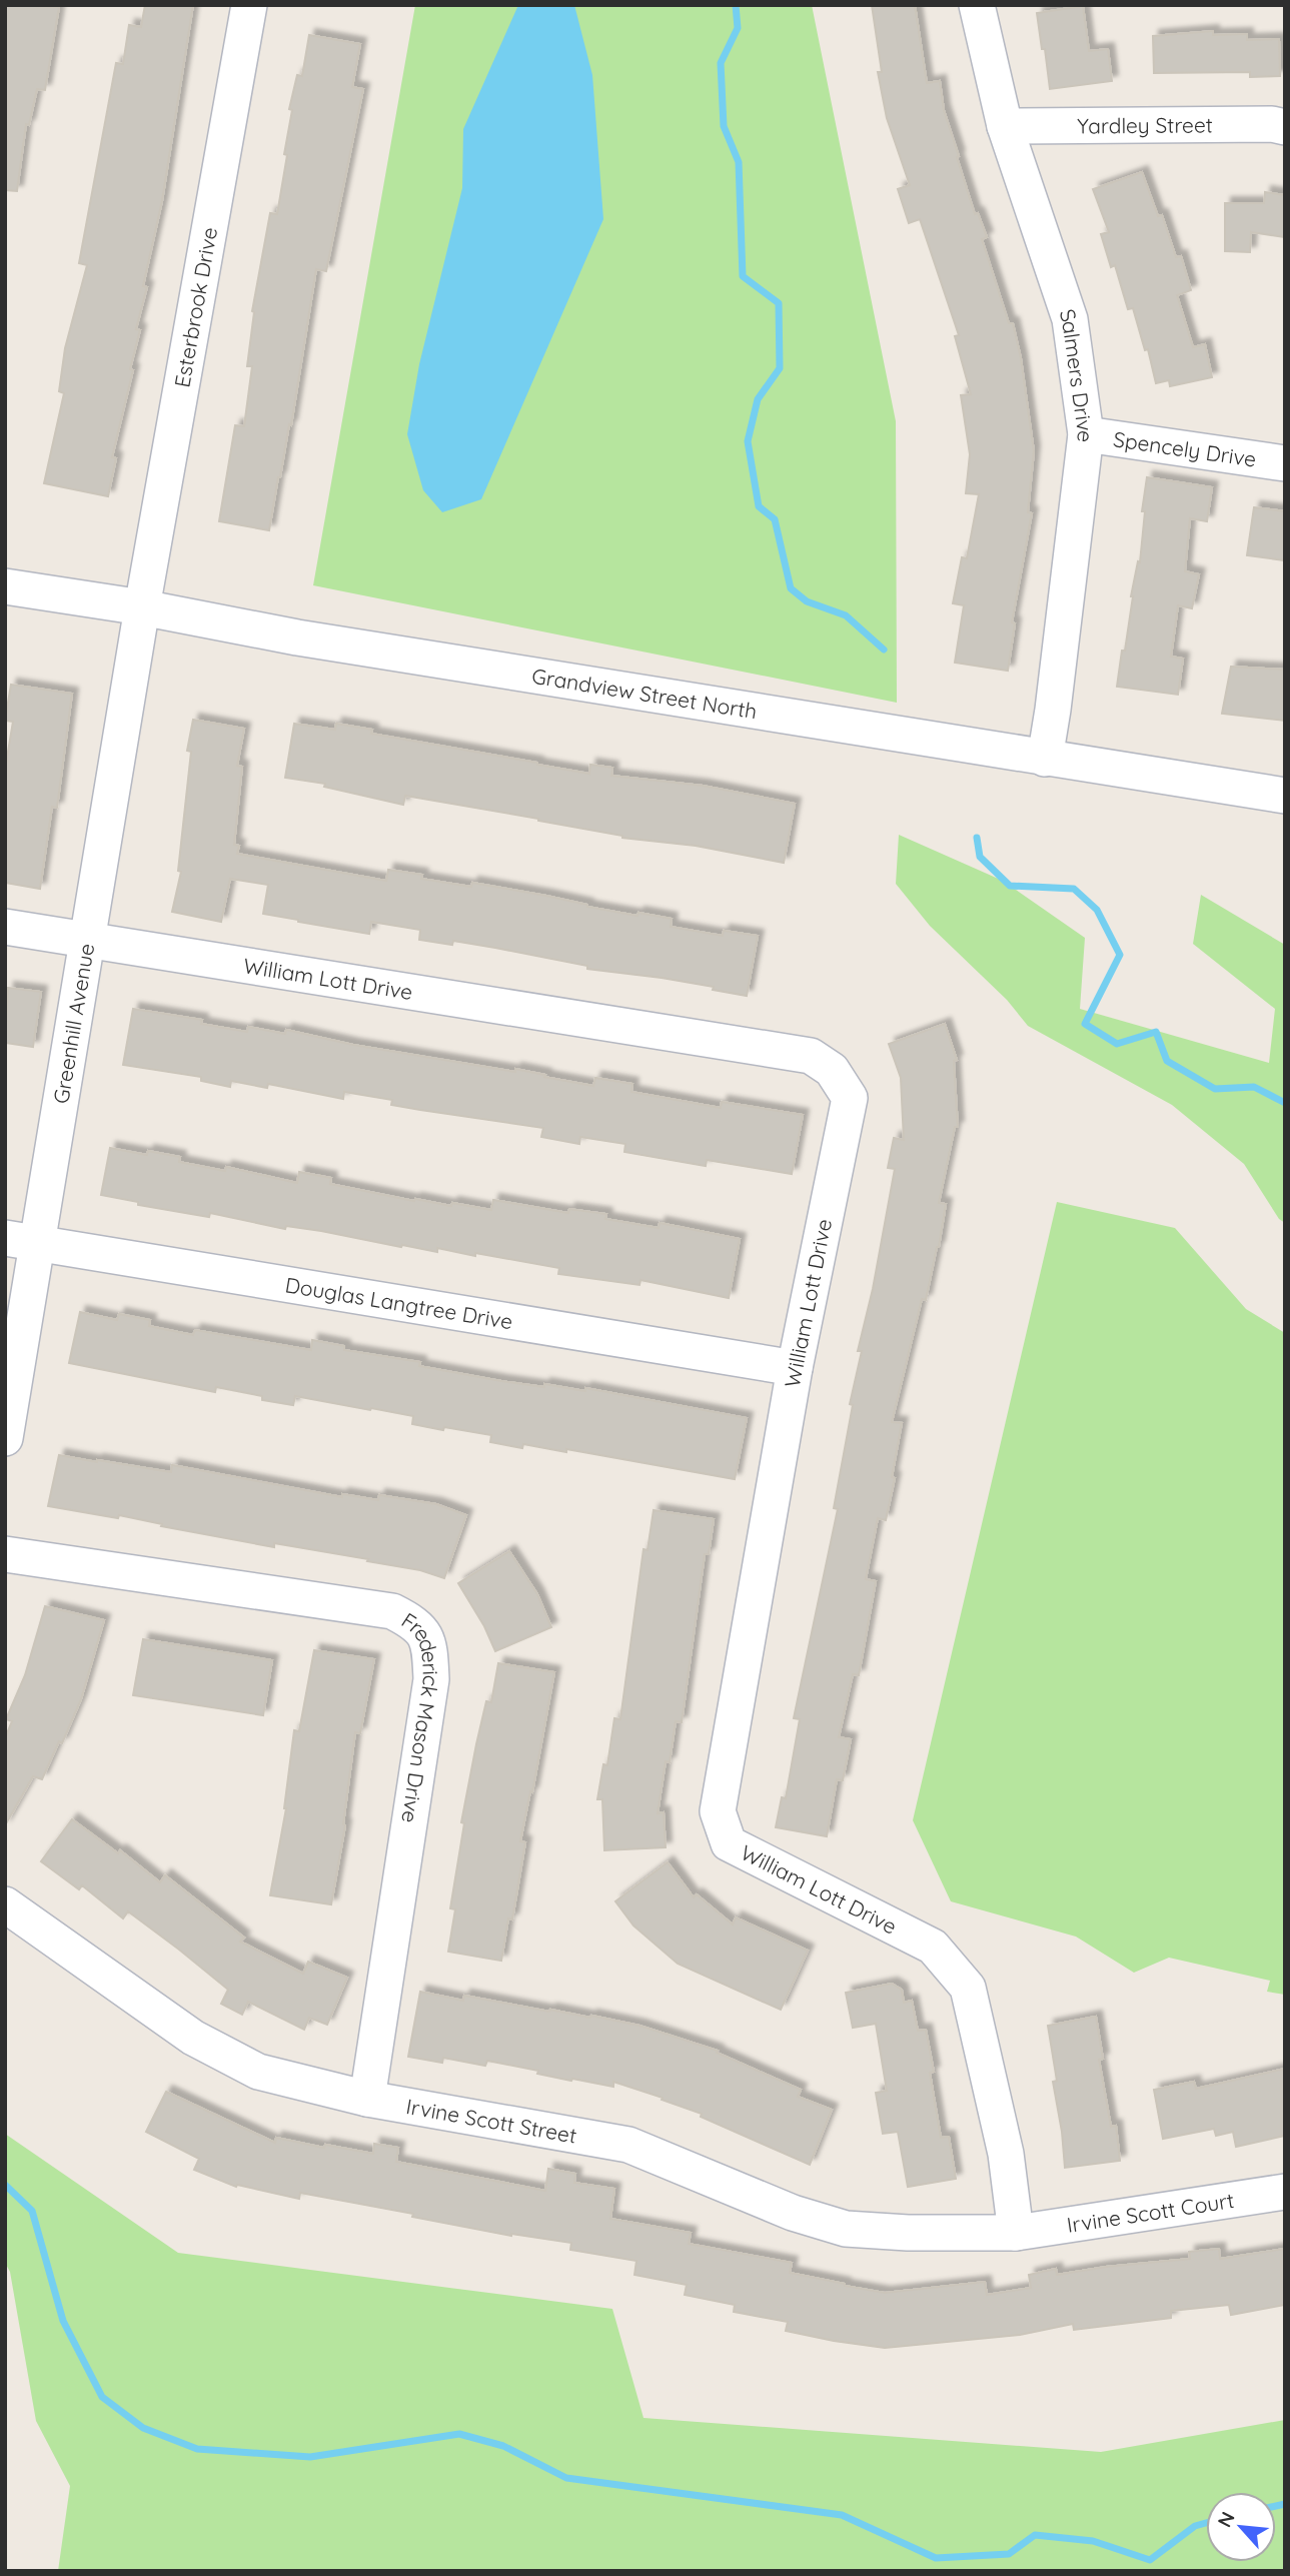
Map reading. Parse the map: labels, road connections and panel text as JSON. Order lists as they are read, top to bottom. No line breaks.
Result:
{"streets":{"street":["Yardley Street","Esterbrook Drive","Salmers Drive","Spencely Drive","Grandview Street North","William Lott Drive","Greenhill Avenue","Douglas Langtree Drive","Frederick Mason Drive","Irvine Scott Street","Irvine Scott Court"]},"crossings":[["Yardley Street","Salmers Drive"],["Esterbrook Drive","Grandview Street North"],["Esterbrook Drive","Greenhill Avenue"],["Salmers Drive","Spencely Drive"],["Salmers Drive","Grandview Street North"],["Grandview Street North","Greenhill Avenue"],["William Lott Drive","Greenhill Avenue"],["William Lott Drive","Douglas Langtree Drive"],["William Lott Drive","Irvine Scott Street"],["William Lott Drive","Irvine Scott Court"],["Greenhill Avenue","Douglas Langtree Drive"],["Frederick Mason Drive","Irvine Scott Street"],["Irvine Scott Street","Irvine Scott Court"]],"north":"top left"}
